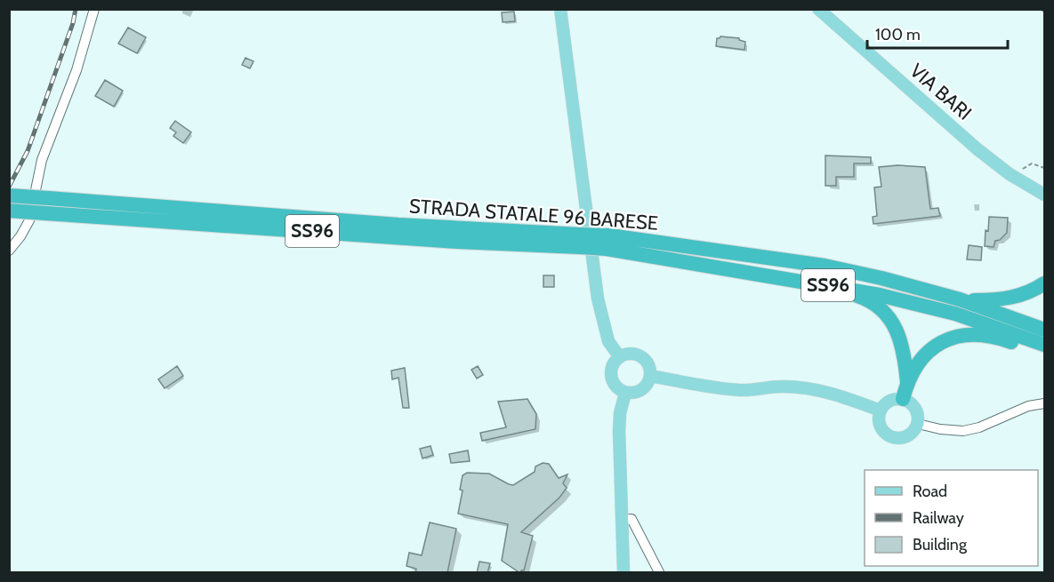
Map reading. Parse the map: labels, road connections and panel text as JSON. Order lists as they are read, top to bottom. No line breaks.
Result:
{"streets":{"highway":["STRADA STATALE 96 BARESE","SS96"],"main road":["VIA BARI"]},"legend":["Road","Railway","Building"],"scale_bar":"100 m"}
